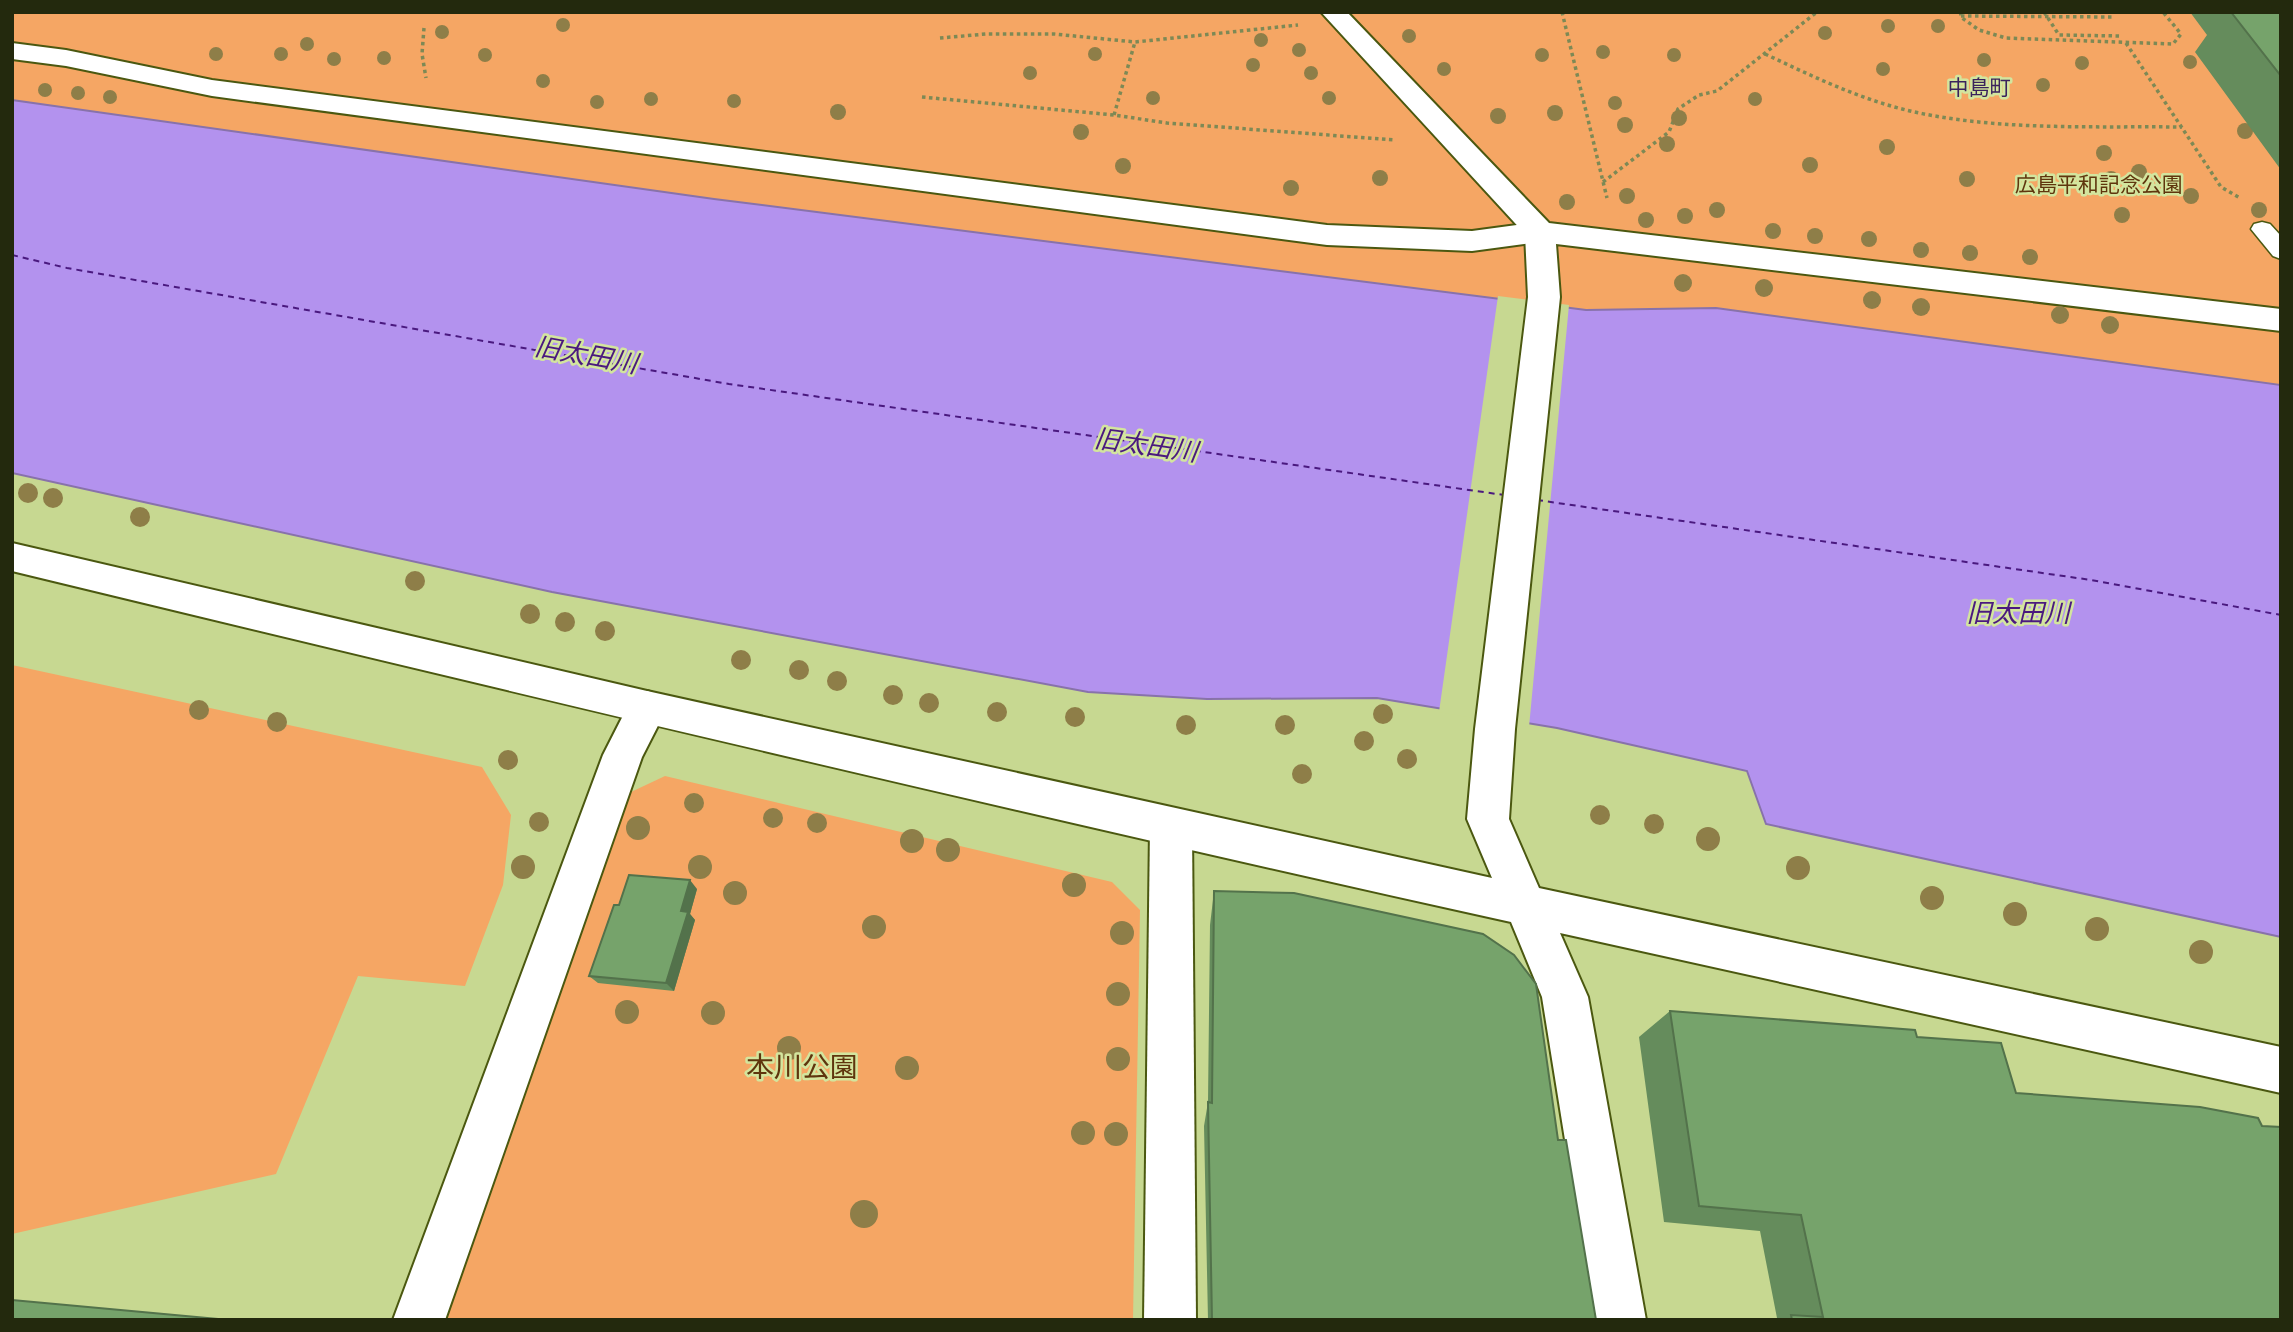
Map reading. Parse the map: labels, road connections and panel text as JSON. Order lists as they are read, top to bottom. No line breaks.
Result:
{"districts":["中島町"],"water":["旧太田川"],"parks":["広島平和記念公園","本川公園"]}
